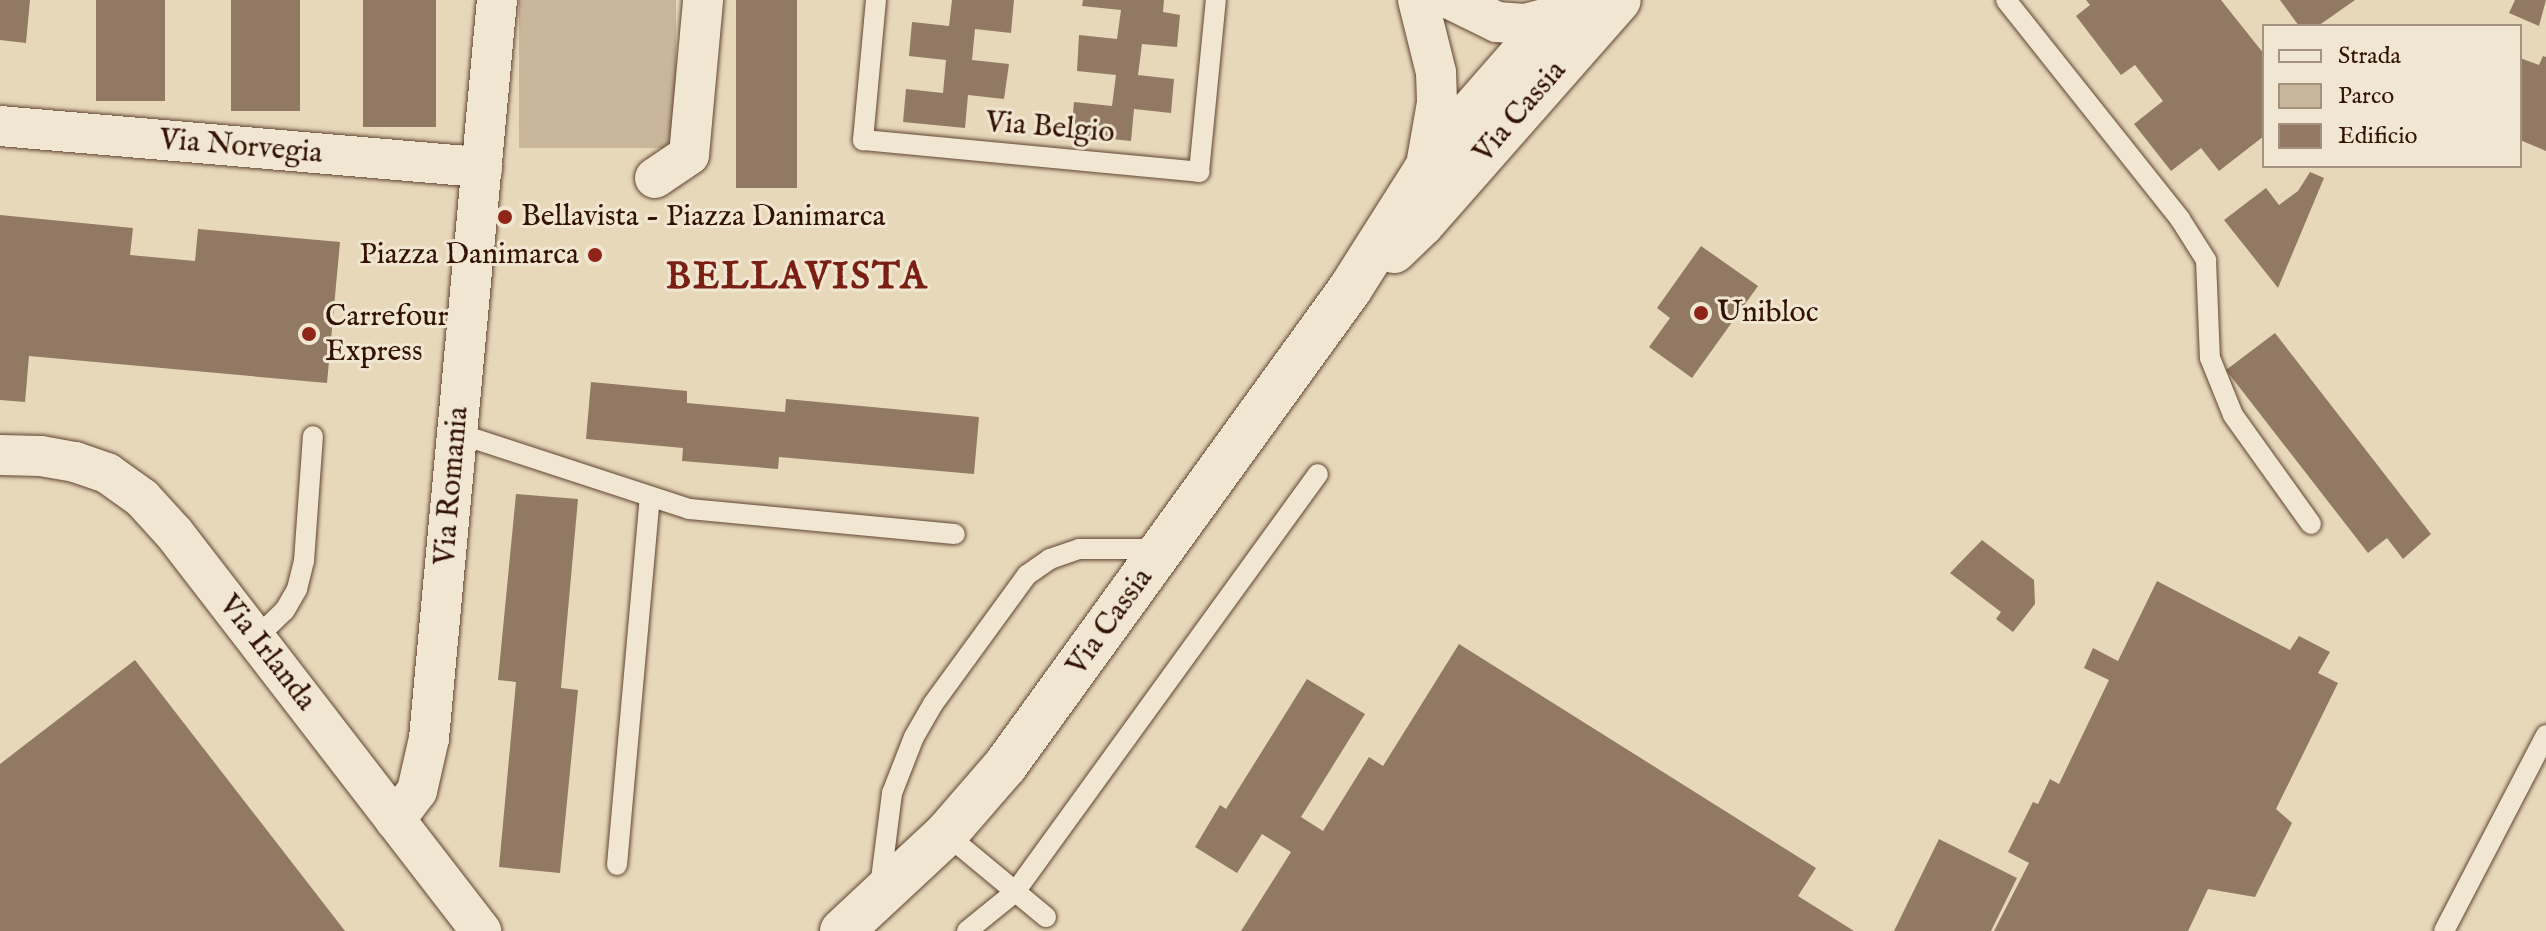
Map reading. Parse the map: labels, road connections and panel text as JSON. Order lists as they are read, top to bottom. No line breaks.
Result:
{"streets":{"main road":["Via Cassia"],"street":["Via Norvegia","Via Romania","Via Irlanda"],"lane":["Via Belgio"]},"crossings":[["Via Norvegia","Via Romania"],["Via Romania","Via Irlanda"]],"districts":["BELLAVISTA"],"places":["Bellavista - Piazza Danimarca","Piazza Danimarca","Unibloc","Carrefour Express"],"legend":["Strada","Parco","Edificio"]}
